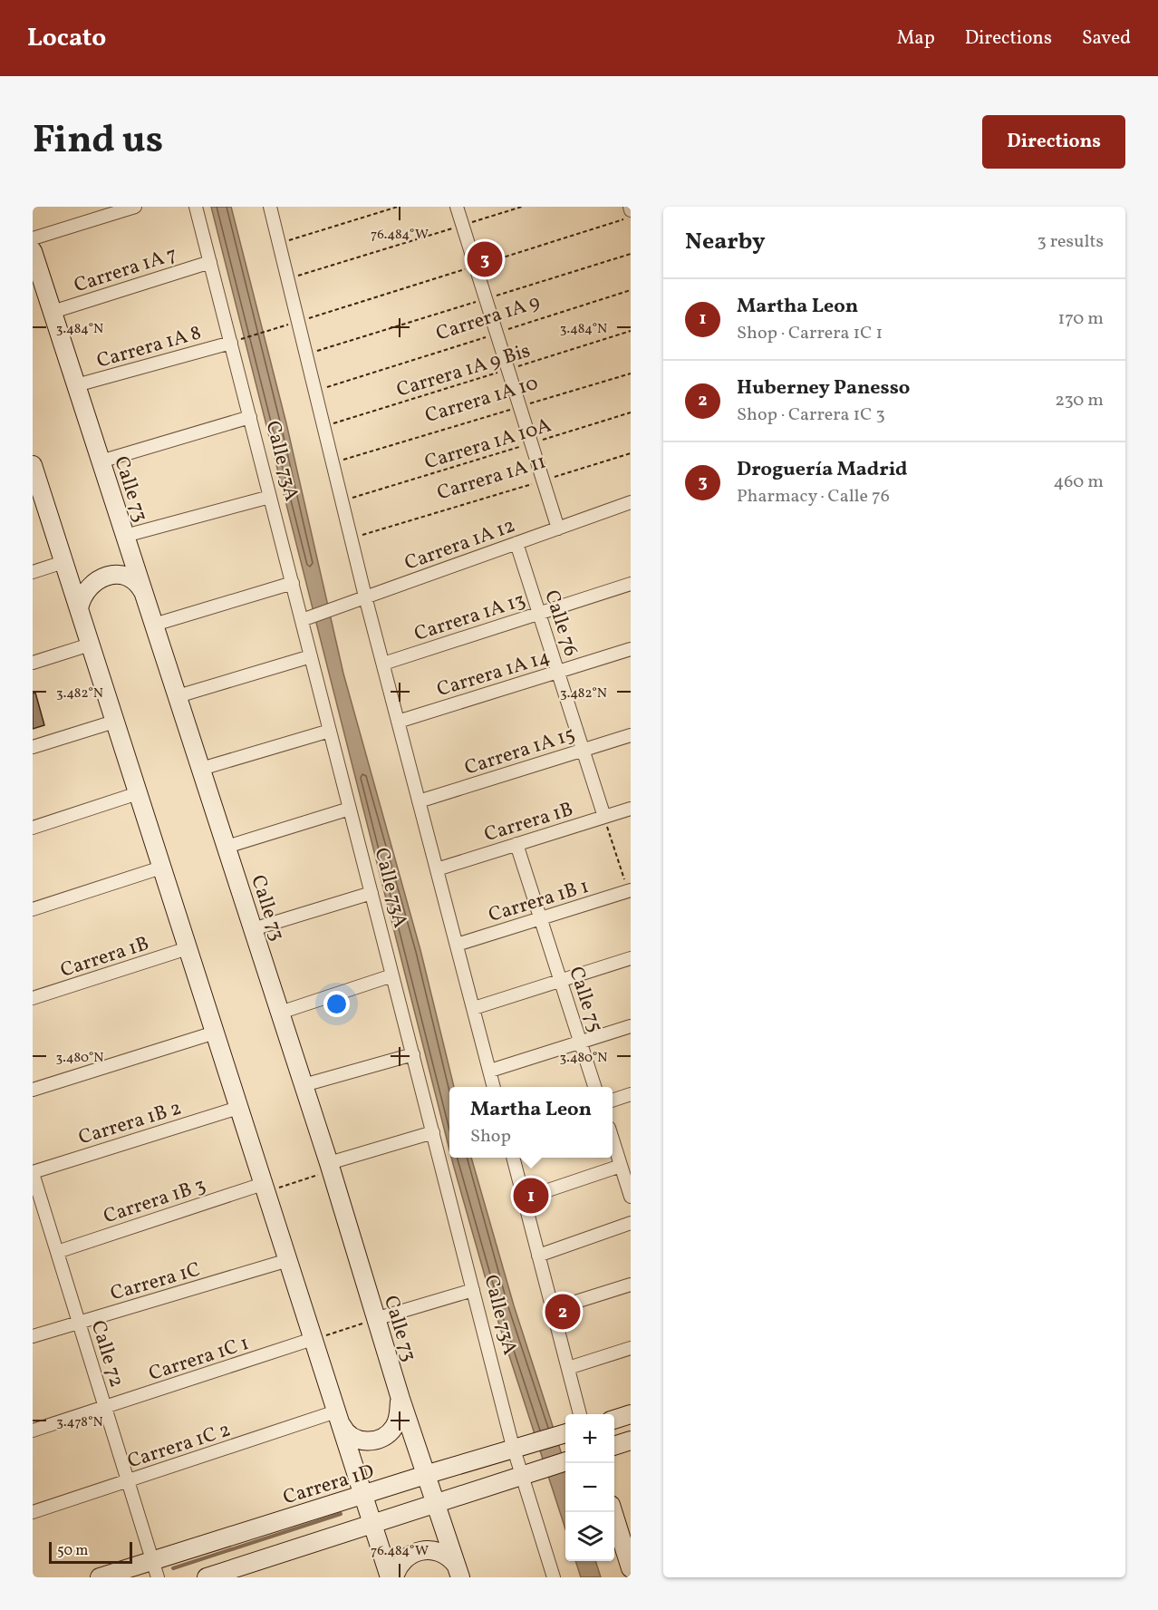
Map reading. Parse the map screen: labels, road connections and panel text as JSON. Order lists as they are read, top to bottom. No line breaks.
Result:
{"streets":{"main road":["Calle 73","Carrera 1D"],"street":["Carrera 1A 7","Carrera 1A 8","Calle 73A","Carrera 1A 12","Carrera 1A 13","Calle 76","Carrera 1A 14","Carrera 1A 15","Carrera 1B","Carrera 1B 1","Calle 75","Carrera 1B 2","Carrera 1B 3","Carrera 1C","Calle 72","Carrera 1C 1","Carrera 1C 2"],"path":["Carrera 1A 9","Carrera 1A 9 Bis","Carrera 1A 10","Carrera 1A 10A","Carrera 1A 11"]},"crossings":[["Carrera 1A 7","Calle 73A"],["Carrera 1A 7","Calle 73"],["Carrera 1A 8","Calle 73A"],["Carrera 1A 8","Calle 73"],["Calle 73A","Carrera 1A 12"],["Calle 73A","Carrera 1D"],["Calle 73","Carrera 1D"],["Carrera 1A 12","Calle 76"],["Carrera 1A 13","Calle 76"],["Calle 76","Carrera 1A 14"],["Calle 76","Carrera 1A 15"],["Calle 76","Carrera 1B"],["Carrera 1B","Calle 75"],["Carrera 1B 1","Calle 75"],["Carrera 1B 2","Calle 72"],["Carrera 1B 3","Calle 72"],["Carrera 1C","Calle 72"],["Calle 72","Carrera 1C 1"],["Calle 72","Carrera 1C 2"],["Calle 72","Carrera 1D"]],"scale_bar":"50 m","page":{"header":"Locato","nav":["Map","Directions","Saved"],"title":"Find us","buttons":"Directions","heading":["Nearby","3 results"],"pins":["3","1","2"],"list":[{"mark":"1","name":"Martha Leon","note":"Shop · Carrera 1C 1","value":"170 m"},{"mark":"2","name":"Huberney Panesso","note":"Shop · Carrera 1C 3","value":"230 m"},{"mark":"3","name":"Droguería Madrid","note":"Pharmacy · Calle 76","value":"460 m"}],"popup":["Martha Leon","Shop"],"map_buttons":["+","−"],"scale":"50 m"},"coordinates":["76.484°W","3.484°N","3.482°N","3.480°N","3.478°N"]}
